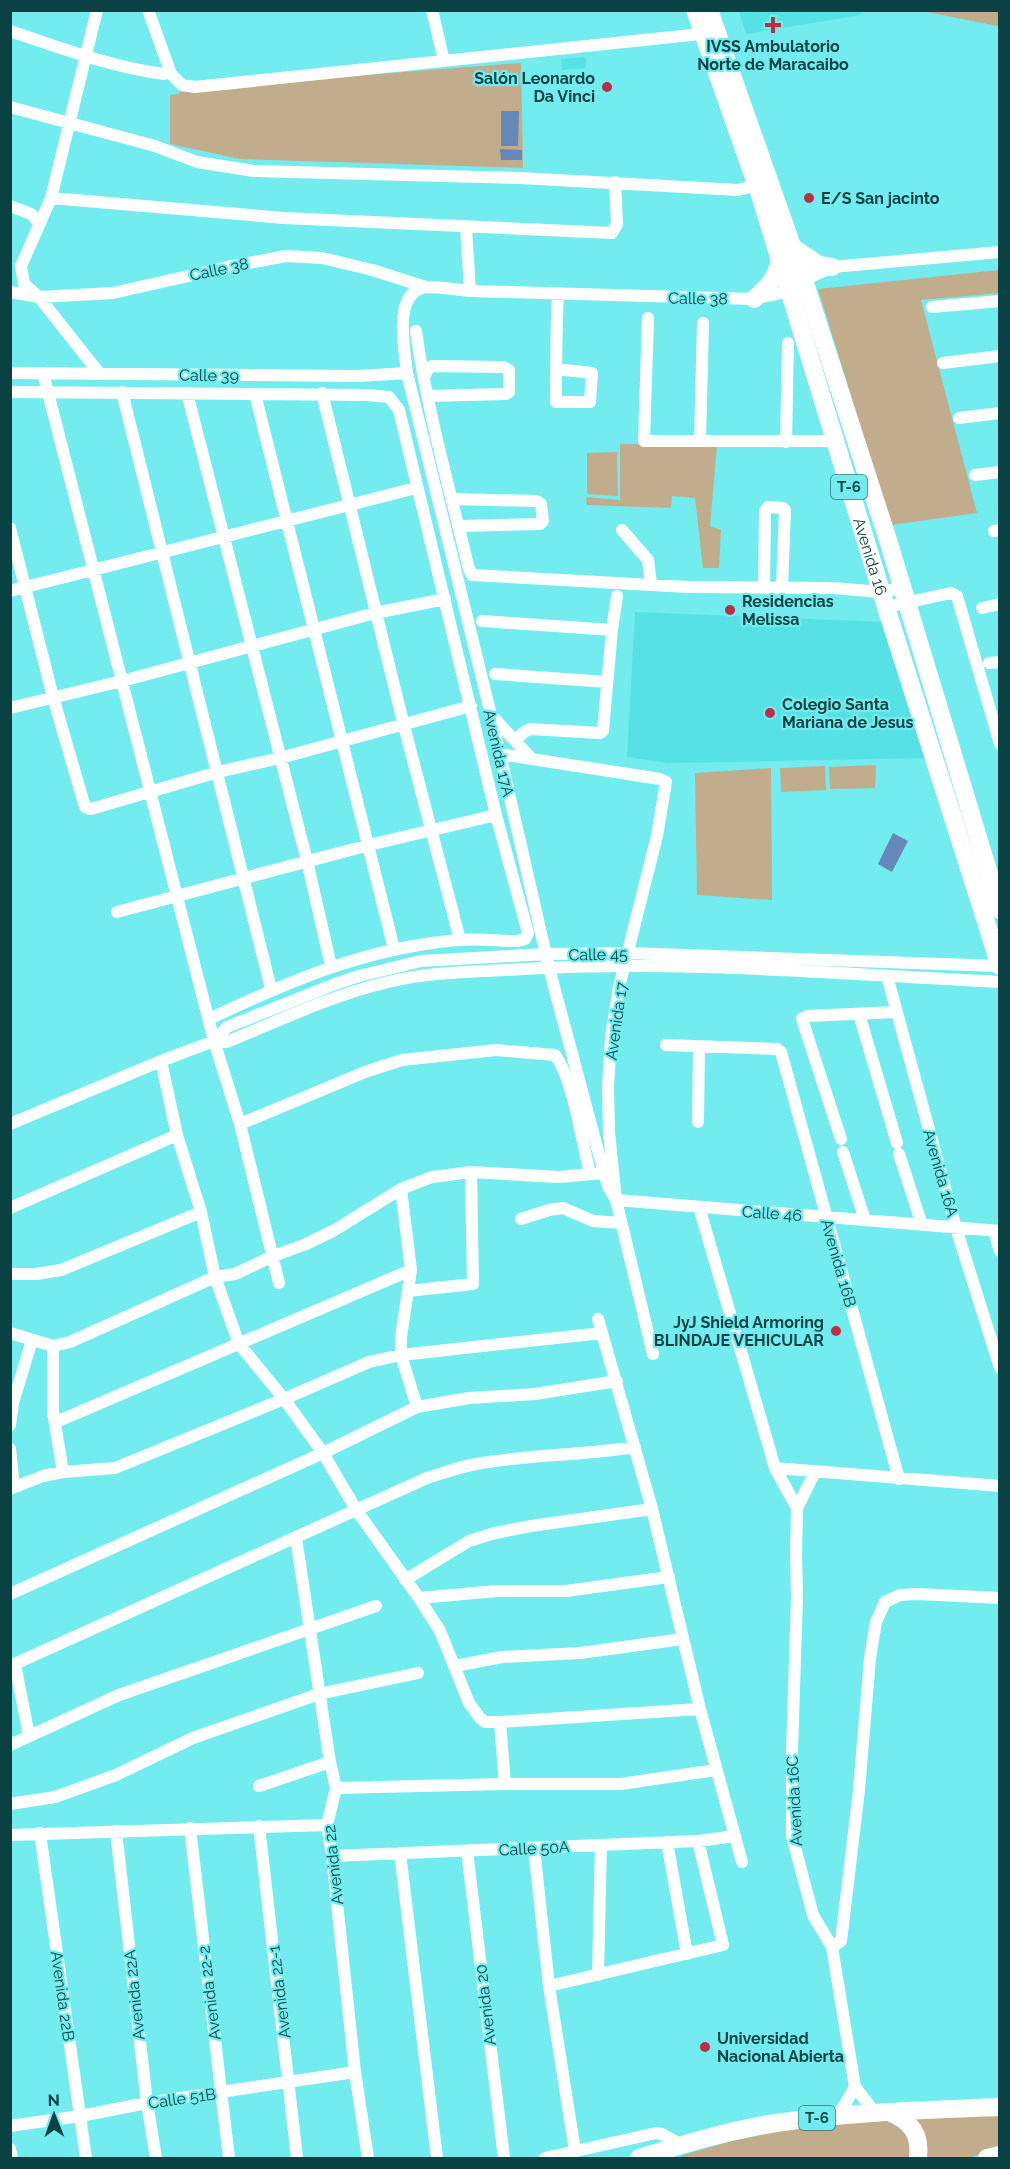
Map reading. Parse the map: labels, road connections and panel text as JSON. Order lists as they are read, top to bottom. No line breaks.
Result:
{"streets":{"highway":["T-6","Avenida 16"],"street":["Calle 38","Calle 39","Avenida 17A","Calle 45","Avenida 17","Avenida 16A","Calle 46","Avenida 16B","Avenida 16C","Calle 50A","Avenida 22","Avenida 22-1","Avenida 22-2","Avenida 22A","Avenida 22B","Avenida 20","Calle 51B"]},"crossings":[["Calle 38","Avenida 16"],["Calle 38","Avenida 17A"],["Calle 39","Avenida 17A"],["T-6","Avenida 16C"],["Avenida 16","Calle 45"],["Avenida 17A","Calle 45"],["Avenida 17A","Avenida 17"],["Avenida 17A","Calle 46"],["Calle 45","Avenida 17"],["Calle 45","Avenida 16A"],["Avenida 17","Calle 46"],["Avenida 16A","Calle 46"],["Calle 46","Avenida 16B"],["Calle 50A","Avenida 22"],["Calle 50A","Avenida 20"],["Avenida 22","Calle 51B"],["Avenida 22-1","Calle 51B"],["Avenida 22-2","Calle 51B"],["Avenida 22A","Calle 51B"],["Avenida 22B","Calle 51B"]],"places":{"health":["IVSS Ambulatorio Norte de Maracaibo"],"other":["Salón Leonardo Da Vinci","E/S San jacinto","Residencias Melissa","Colegio Santa Mariana de Jesus","JyJ Shield Armoring BLINDAJE VEHICULAR","Universidad Nacional Abierta"]},"north":"top"}
